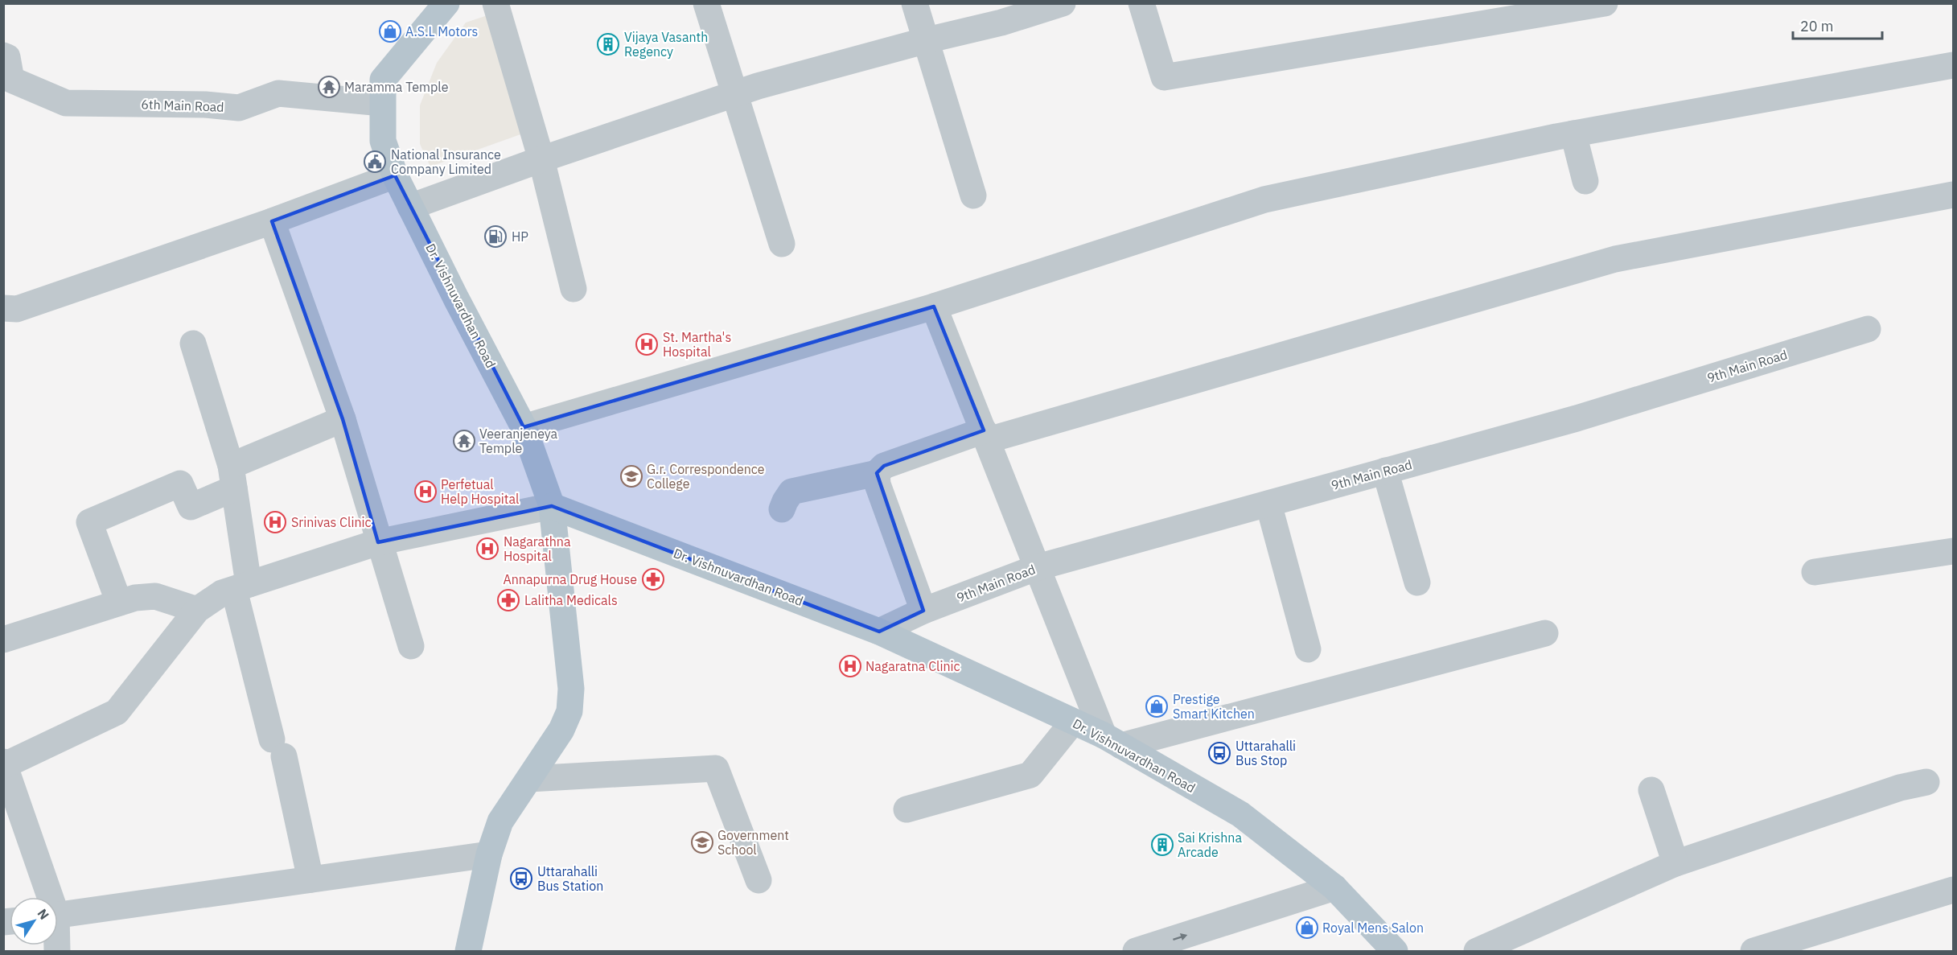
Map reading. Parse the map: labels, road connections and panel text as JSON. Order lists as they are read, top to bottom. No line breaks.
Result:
{"streets":{"main road":["Dr. Vishnuvardhan Road"],"street":["6th Main Road","9th Main Road"]},"crossings":[["6th Main Road","Dr. Vishnuvardhan Road"],["Dr. Vishnuvardhan Road","9th Main Road"]],"places":{"shop":["A.S.L Motors","Prestige Smart Kitchen","Royal Mens Salon"],"building":["Vijaya Vasanth Regency","Sai Krishna Arcade"],"temple":["Maramma Temple","Veeranjeneya Temple"],"public building":["National Insurance Company Limited"],"fuel station":["HP"],"hospital":["St. Martha's Hospital","Perfetual Help Hospital","Srinivas Clinic","Nagarathna Hospital","Nagaratna Clinic"],"school or university":["G.r. Correspondence College","Government School"],"pharmacy":["Annapurna Drug House","Lalitha Medicals"],"bus stop":["Uttarahalli Bus Stop","Uttarahalli Bus Station"]},"scale_bar":"20 m","north":"top right"}
